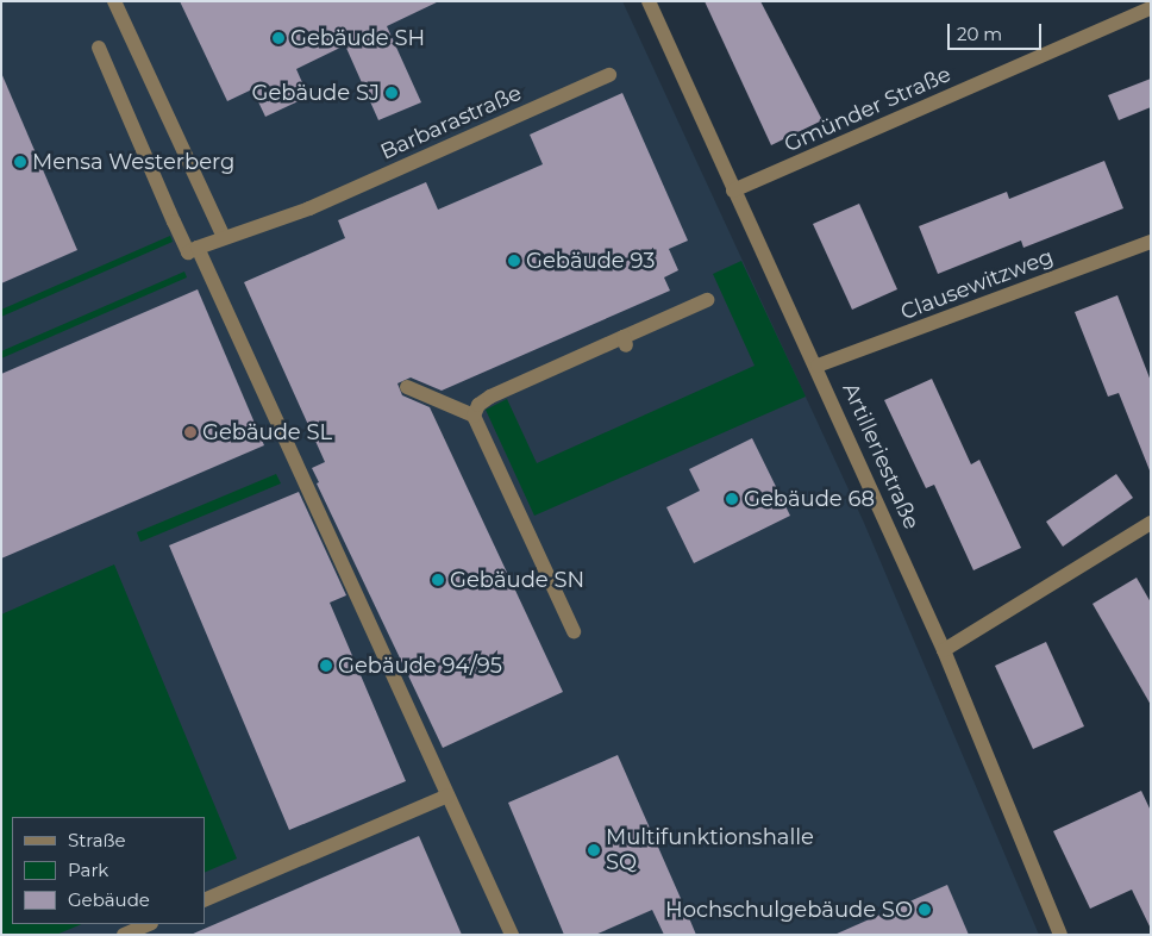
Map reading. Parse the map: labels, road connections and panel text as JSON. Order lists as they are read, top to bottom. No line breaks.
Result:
{"streets":{"street":["Gmünder Straße","Barbarastraße","Clausewitzweg","Artilleriestraße"]},"crossings":[["Gmünder Straße","Artilleriestraße"],["Clausewitzweg","Artilleriestraße"]],"places":["Gebäude SH","Gebäude SJ","Mensa Westerberg","Gebäude 93","Gebäude SL","Gebäude 68","Gebäude SN","Gebäude 94/95","Multifunktionshalle SQ","Hochschulgebäude SO"],"legend":["Straße","Park","Gebäude"],"scale_bar":"20 m"}
